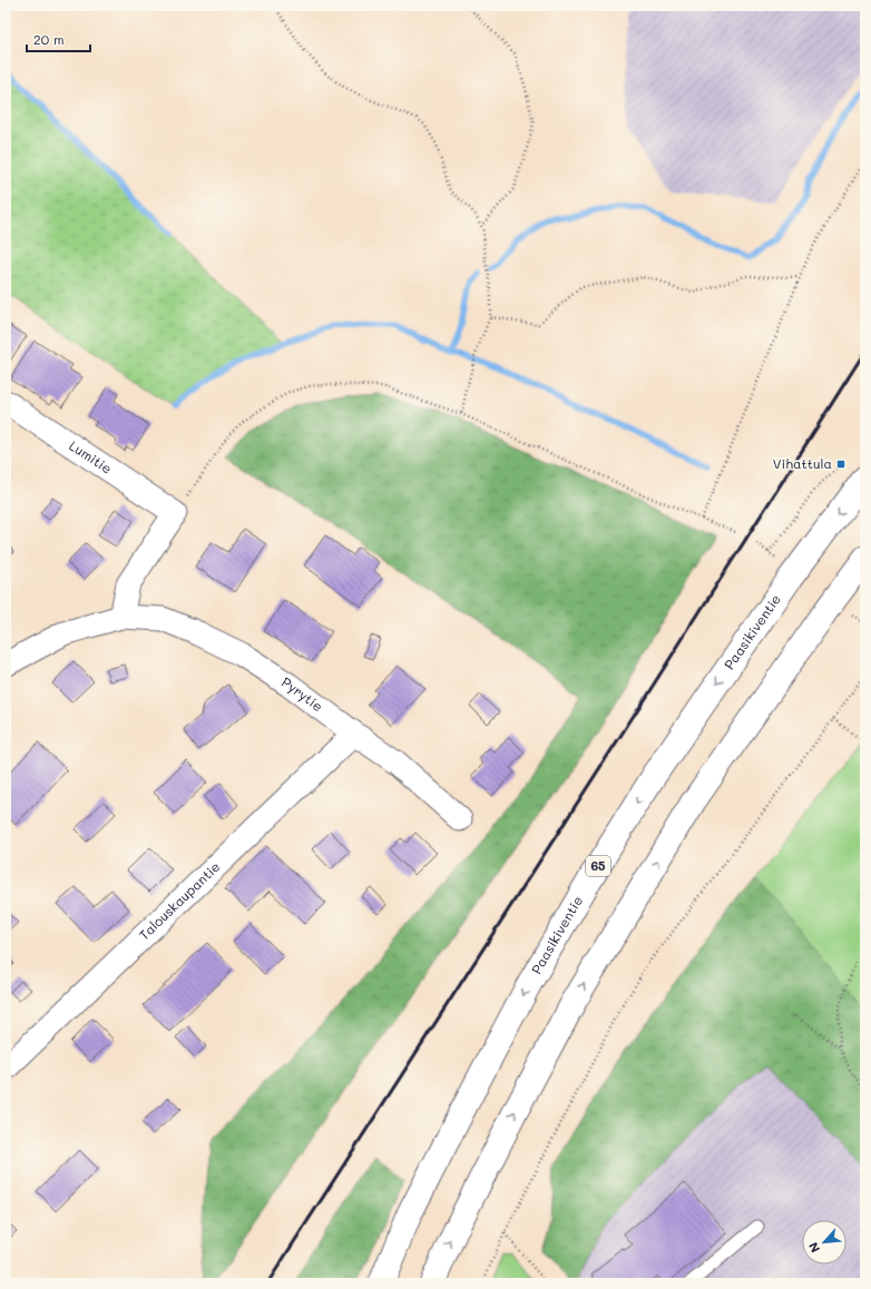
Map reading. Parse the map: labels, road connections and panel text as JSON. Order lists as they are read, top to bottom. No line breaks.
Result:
{"streets":{"highway":["Paasikiventie","65"],"street":["Lumitie","Pyrytie","Talouskaupantie"]},"crossings":[["Pyrytie","Talouskaupantie"]],"places":{"transit":["Vihattula"]},"scale_bar":"20 m","north":"bottom left"}
